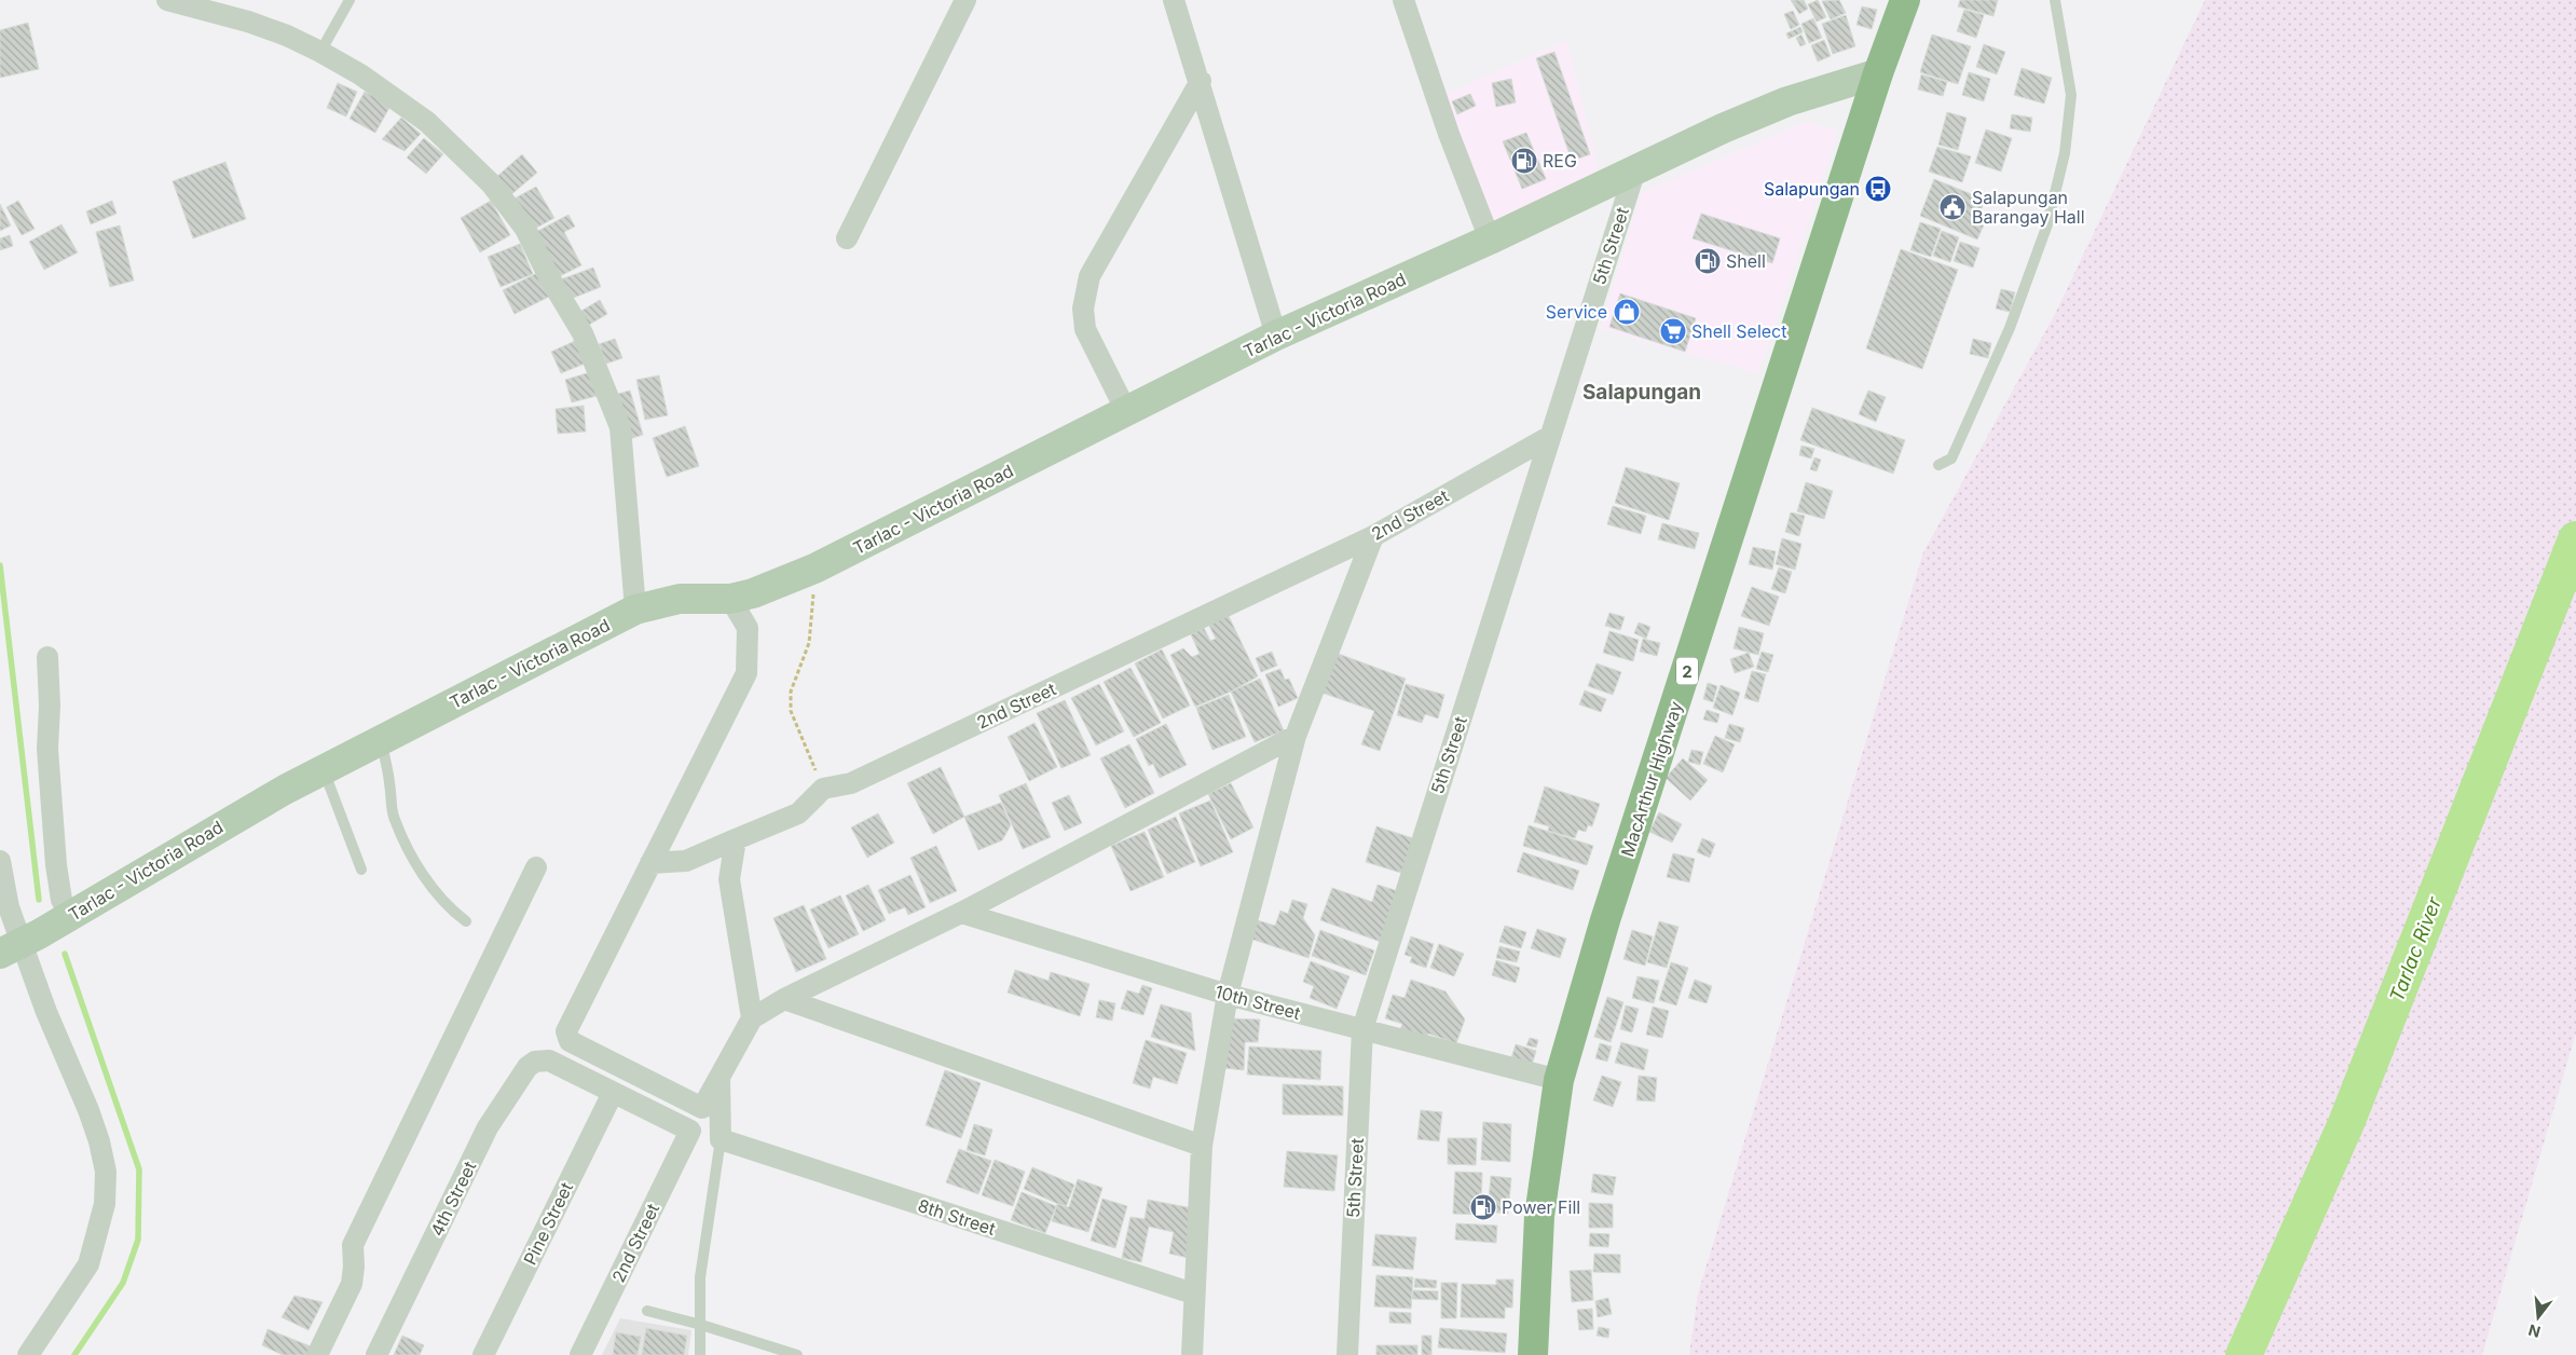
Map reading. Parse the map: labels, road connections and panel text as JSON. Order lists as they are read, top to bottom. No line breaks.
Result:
{"streets":{"highway":["2","MacArthur Highway"],"main road":["Tarlac - Victoria Road"],"street":["5th Street","2nd Street","10th Street","4th Street","8th Street","Pine Street"]},"crossings":[["5th Street","Tarlac - Victoria Road"],["5th Street","2nd Street"],["5th Street","10th Street"],["Tarlac - Victoria Road","MacArthur Highway"],["2nd Street","4th Street"],["2nd Street","Pine Street"],["MacArthur Highway","10th Street"],["4th Street","Pine Street"]],"districts":["Salapungan"],"water":["Tarlac River"],"places":{"fuel station":["REG","Shell","Power Fill"],"bus stop":["Salapungan"],"public building":["Salapungan Barangay Hall"],"shop":["Service"],"supermarket":["Shell Select"]},"north":"bottom"}
